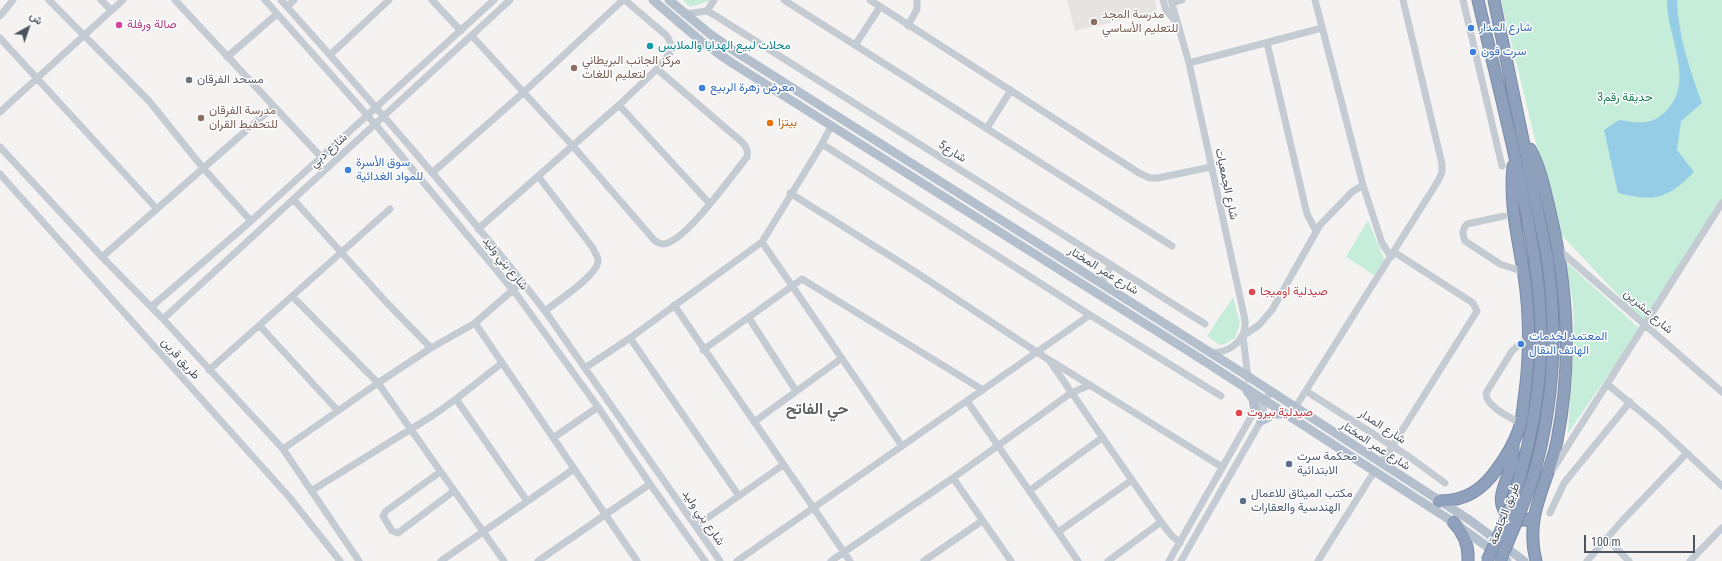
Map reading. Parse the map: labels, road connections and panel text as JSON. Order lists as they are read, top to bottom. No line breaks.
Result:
{"streets":{"highway":["طريق الجامعة"],"main road":["شارع عمر المختار"],"street":["شارع دبي","شارع5","شارع الجمعيات","شارع بني وليد","شارع عشرين","طريق قرين","شارع المدار"]},"crossings":[["شارع دبي","شارع بني وليد"],["شارع الجمعيات","شارع عمر المختار"]],"districts":["حي الفاتح"],"parks":["حديقة رقم3"],"places":["مدرسة المجد للتعليم الأساسي","صالة ورفلة","شارع المدار","محلات لبيع الهدايا والملابس","سرت فون","مركز الجانب البريطاني لتعليم اللغات","مسحد الفرقان","معرض زهرة الربيع","مدرسة الفرقان للتحفيط القران","بيتزا","سوق الأسرة للمواد الغدائية","صيدلية اوميجا","المعتمد لخدمات الهاتف النقال","صيدلية بيروت","محكمة سرت الابتدائية","مكتب الميثاق للاعمال الهندسية والعقارات"],"scale_bar":"100 m","north":"top right"}
